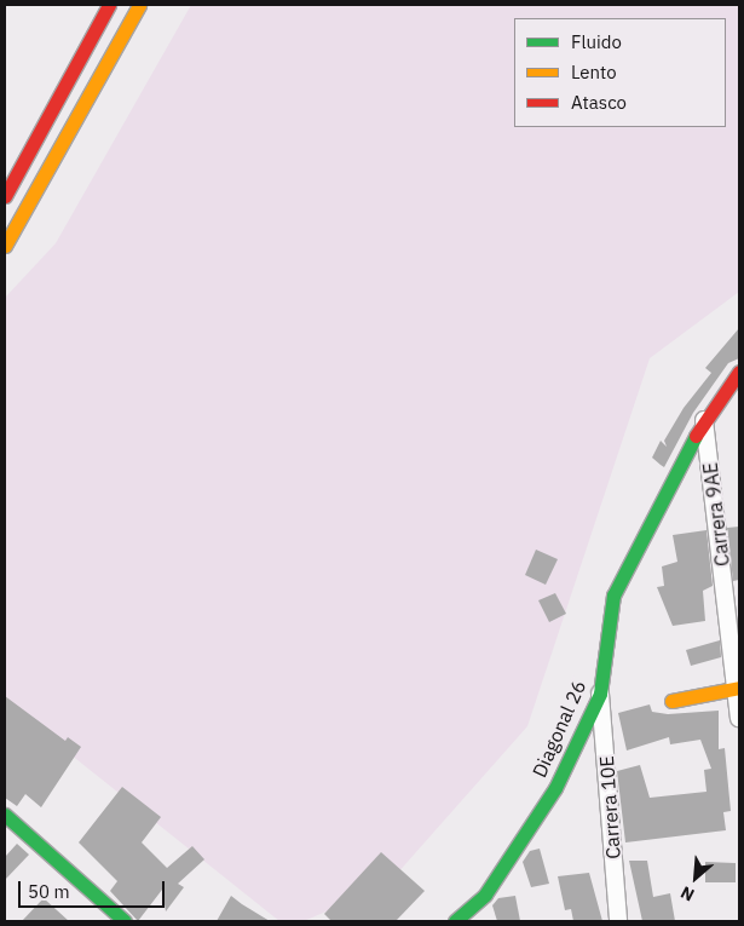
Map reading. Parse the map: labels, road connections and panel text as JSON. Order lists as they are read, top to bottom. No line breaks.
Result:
{"streets":{"street":["Carrera 9AE","Diagonal 26","Carrera 10E"]},"crossings":[["Carrera 9AE","Diagonal 26"],["Diagonal 26","Carrera 10E"]],"legend":["Fluido","Lento","Atasco"],"scale_bar":"50 m","north":"bottom left"}
